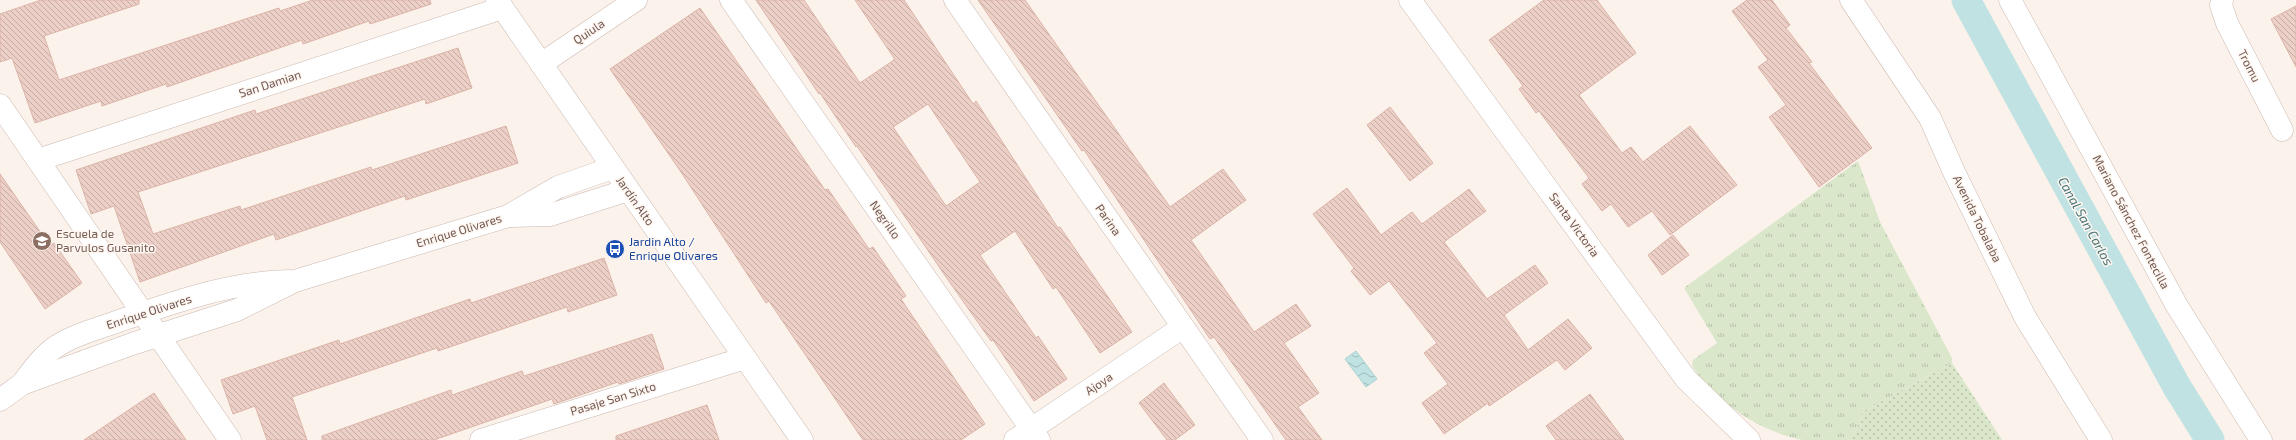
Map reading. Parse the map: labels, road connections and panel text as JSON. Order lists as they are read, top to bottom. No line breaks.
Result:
{"streets":{"street":["Quiula","Tromu","San Damian","Jardín Alto","Avenida Tobalaba","Negrillo","Parina","Mariano Sánchez Fontecilla","Santa Victoria","Enrique Olivares","Ajoya","Pasaje San Sixto"]},"crossings":[["Quiula","Jardín Alto"],["San Damian","Jardín Alto"],["Jardín Alto","Enrique Olivares"],["Jardín Alto","Pasaje San Sixto"],["Negrillo","Ajoya"],["Parina","Ajoya"]],"water":["Canal San Carlos"],"places":{"school or university":["Escuela de Parvulos Gusanito"],"bus stop":["Jardin Alto / Enrique Olivares"]}}
